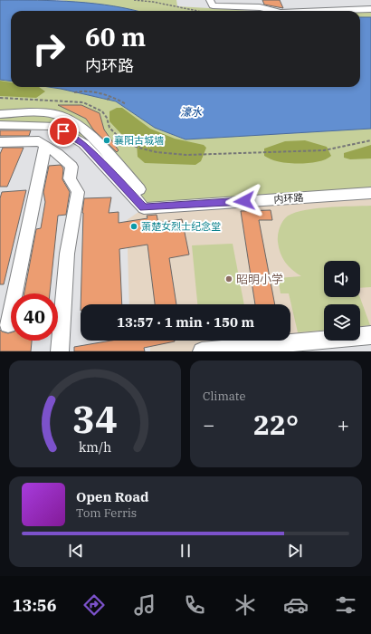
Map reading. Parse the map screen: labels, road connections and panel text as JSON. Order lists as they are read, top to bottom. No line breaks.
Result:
{"streets":{"street":["内环路"]},"water":["濠水"],"places":["襄阳古城墙","萧楚女烈士纪念堂","昭明小学"],"page":{"turn":["60 m","内环路"],"limit":"40","trip":"13:57 · 1 min · 150 m","tile":"Climate","heat":["−","22°","+"],"song":["Open Road","Tom Ferris"],"tabs":"13:56","gauge":["34","km/h"]}}
